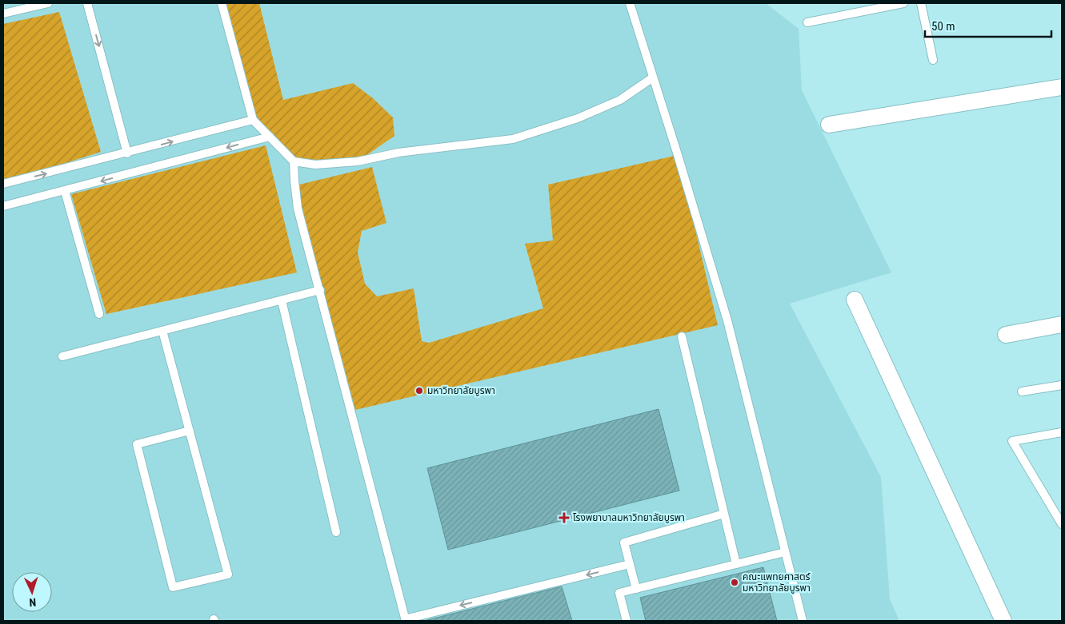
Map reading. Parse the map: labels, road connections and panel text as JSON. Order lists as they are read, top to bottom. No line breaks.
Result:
{"places":{"other":["มหาวิทยาลัยบูรพา","คณะแพทยศาสตร์ มหาวิทยาลัยบูรพา"],"health":["โรงพยาบาลมหาวิทยาลัยบูรพา"]},"scale_bar":"50 m","north":"bottom"}
